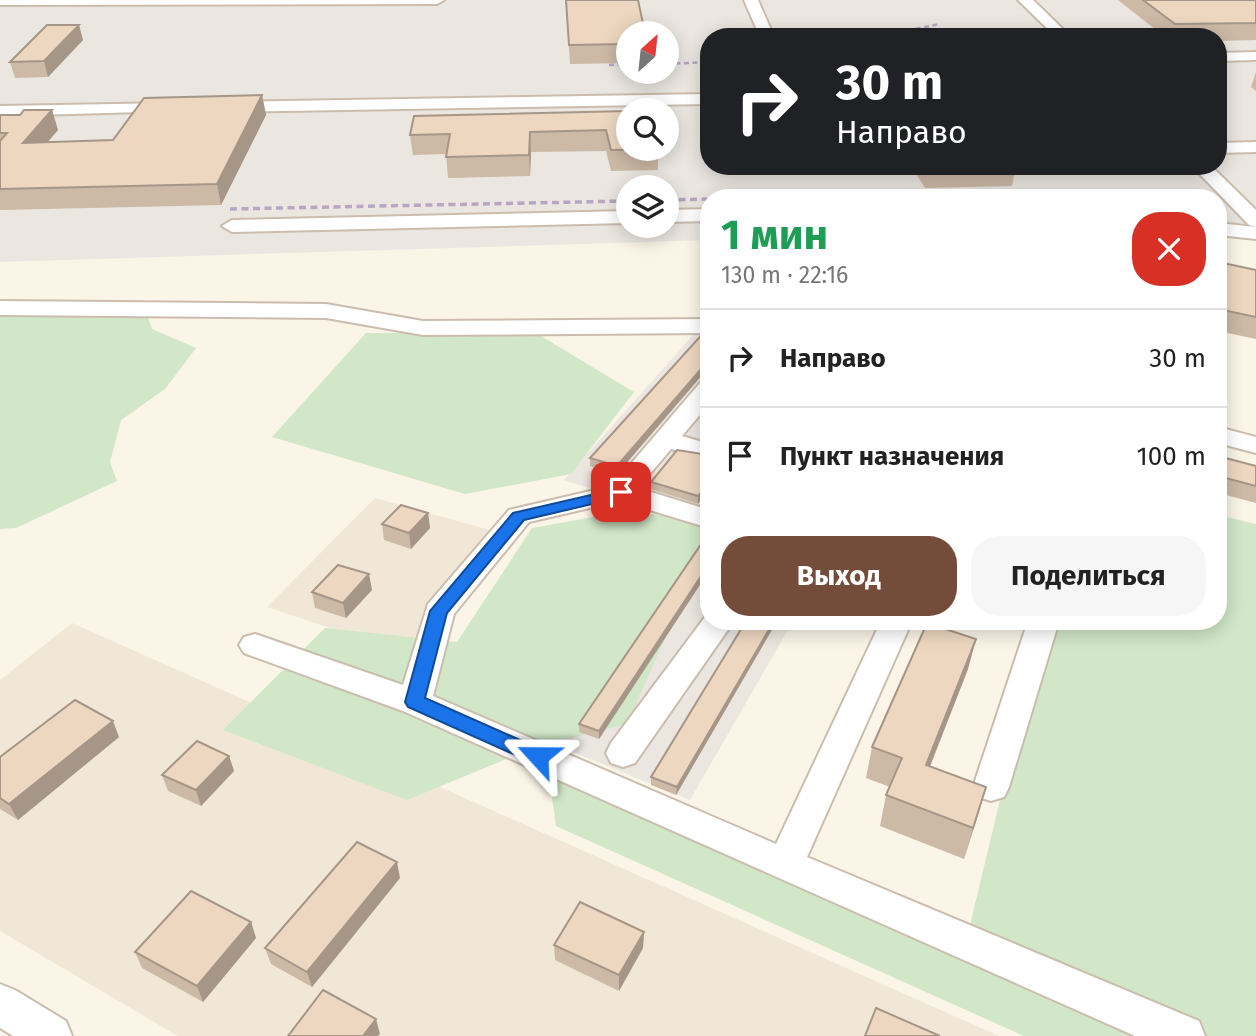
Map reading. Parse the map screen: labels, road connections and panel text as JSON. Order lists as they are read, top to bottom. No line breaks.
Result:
{"north":"top right","page":{"turn":["30 m","Направо"],"heading":["1 мин","130 m · 22:16"],"list":[{"name":"Направо","value":"30 m"},{"name":"Пункт назначения","value":"100 m"}],"buttons":["Выход","Поделиться"]}}
